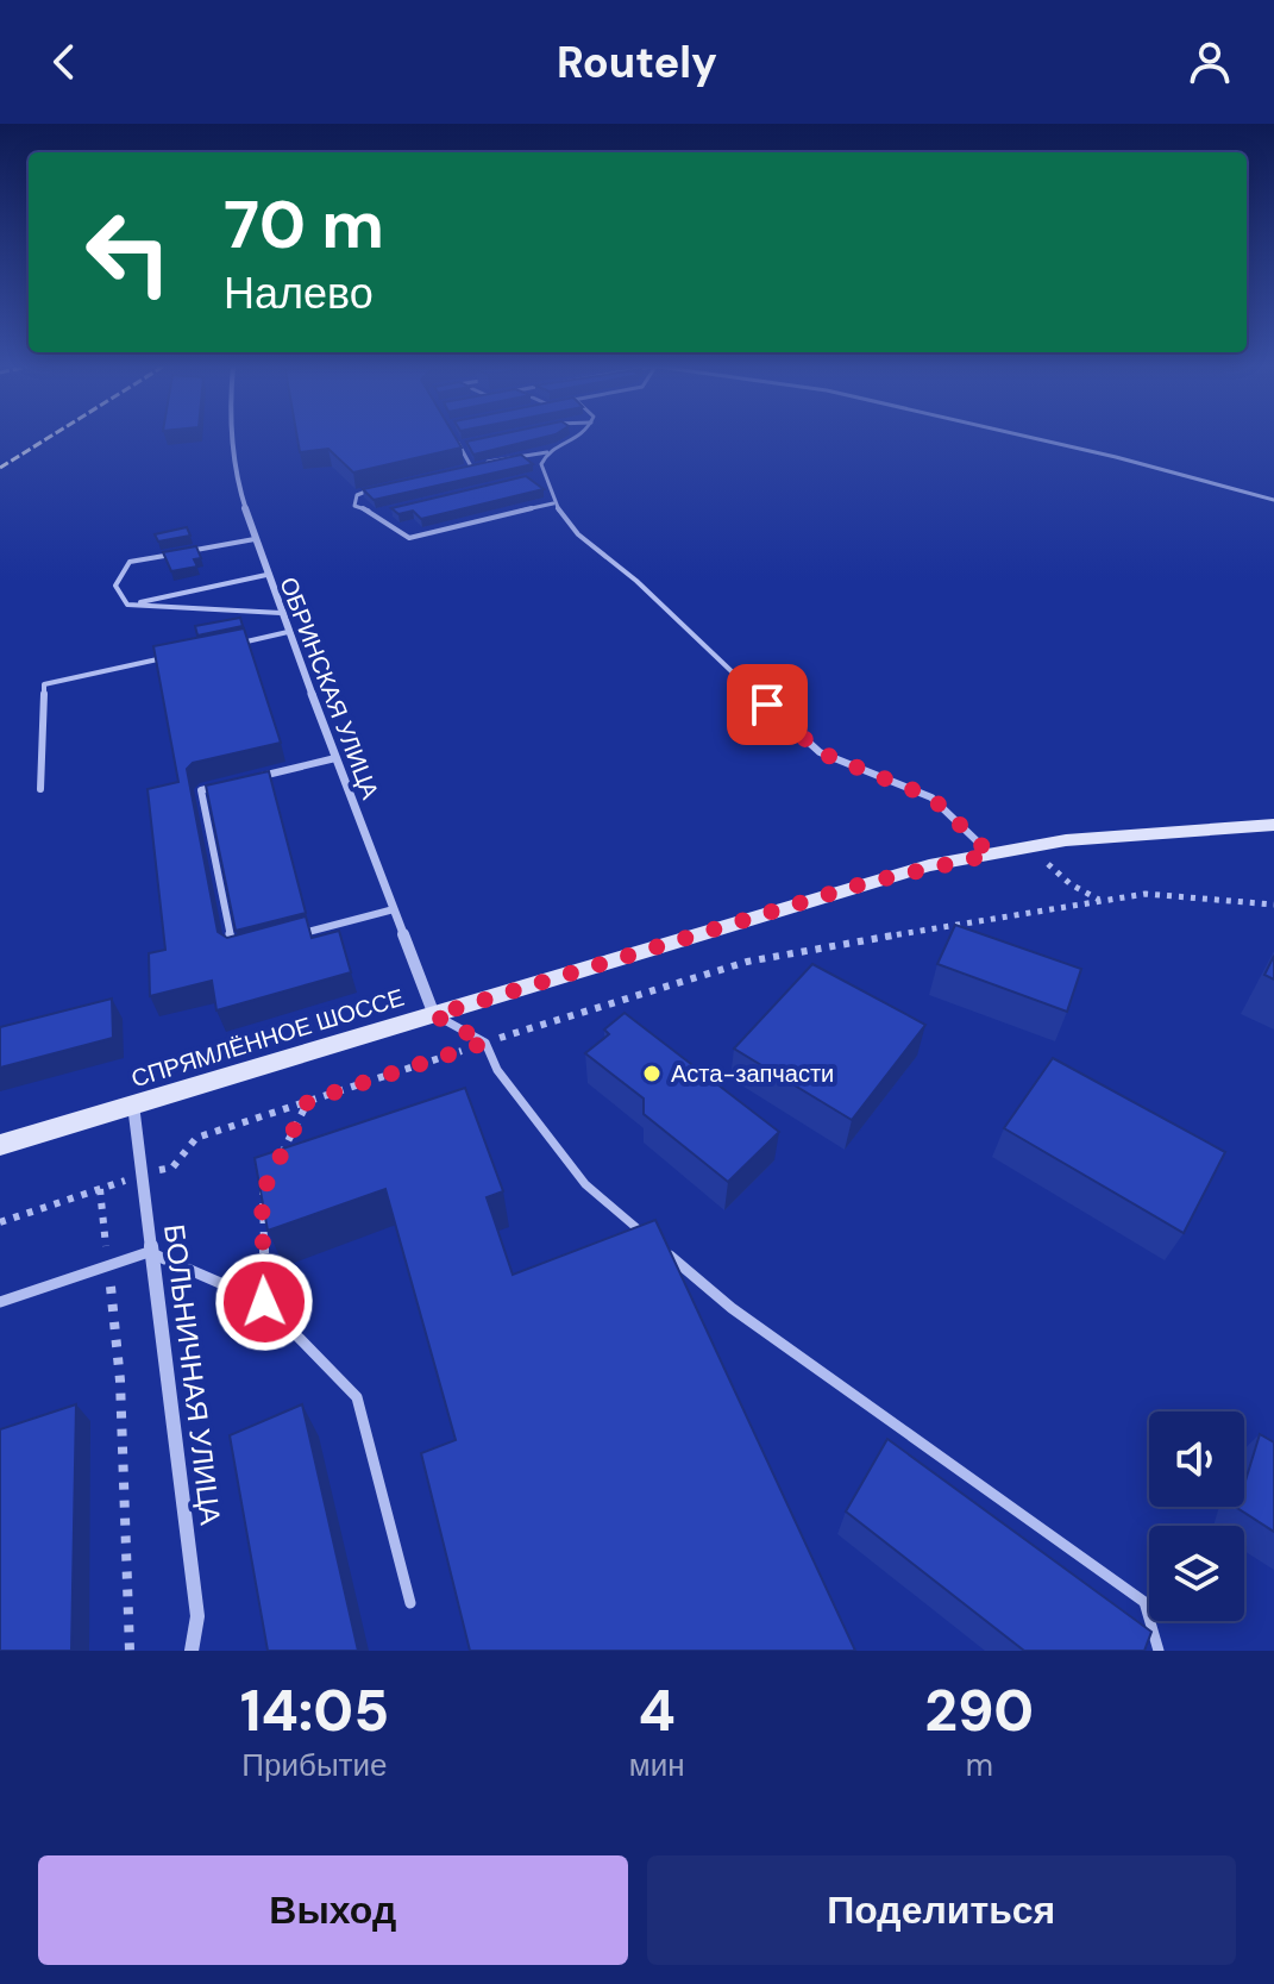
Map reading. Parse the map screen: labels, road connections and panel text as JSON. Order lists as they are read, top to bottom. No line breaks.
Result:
{"streets":{"main road":["СПРЯМЛЁННОЕ ШОССЕ"],"street":["ОБРИНСКАЯ УЛИЦА","БОЛЬНИЧНАЯ УЛИЦА"]},"crossings":[["ОБРИНСКАЯ УЛИЦА","СПРЯМЛЁННОЕ ШОССЕ"],["СПРЯМЛЁННОЕ ШОССЕ","БОЛЬНИЧНАЯ УЛИЦА"]],"places":["Аста-запчасти"],"page":{"header":"Routely","turn":["70 m","Налево"],"eta":["14:05","Прибытие","4","мин","290","m"],"buttons":["Выход","Поделиться"]}}
